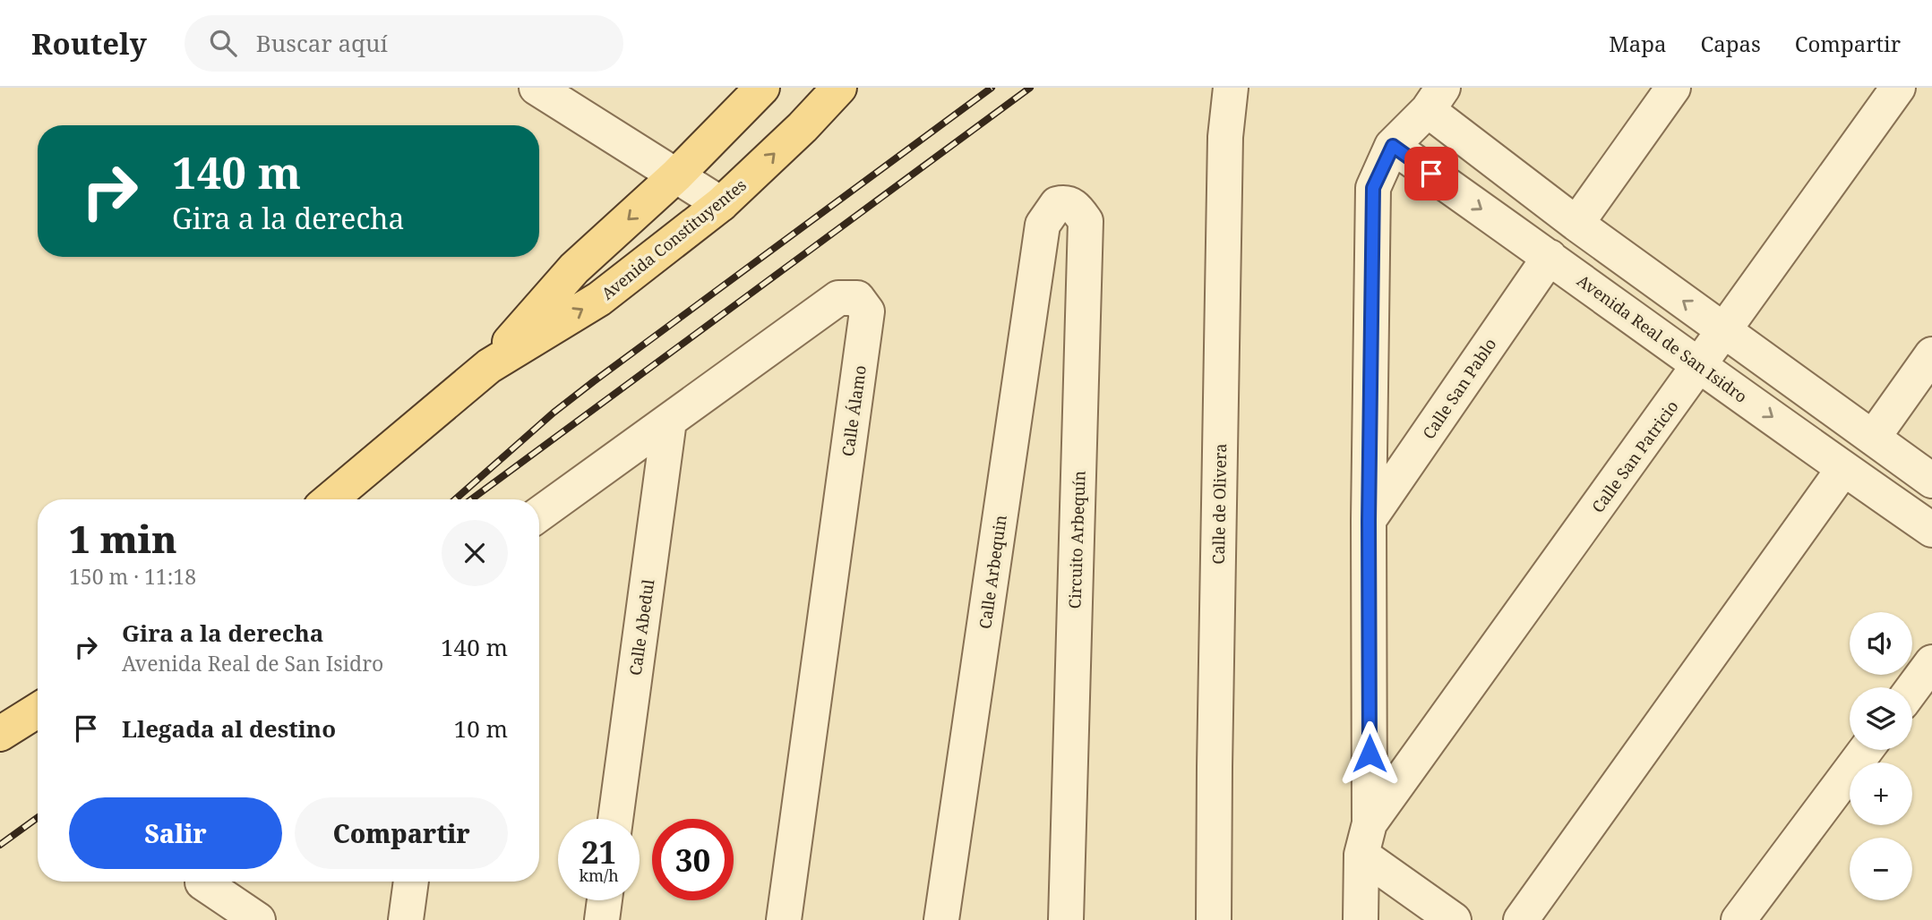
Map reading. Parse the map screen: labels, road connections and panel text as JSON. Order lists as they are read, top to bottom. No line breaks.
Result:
{"streets":{"main road":["Avenida Constituyentes"],"street":["Avenida Real de San Isidro","Calle San Pablo","Calle Álamo","Calle San Patricio","Calle de Olivera","Circuito Arbequín","Calle Arbequin","Calle Abedul"]},"crossings":[["Avenida Real de San Isidro","Calle San Pablo"],["Avenida Real de San Isidro","Calle San Patricio"],["Calle Álamo","Calle Abedul"],["Circuito Arbequín","Calle Arbequin"]],"page":{"header":"Routely","search":"Buscar aquí","nav":["Mapa","Capas","Compartir"],"turn":["140 m","Gira a la derecha"],"heading":["1 min","150 m · 11:18"],"list":[{"name":"Gira a la derecha","note":"Avenida Real de San Isidro","value":"140 m"},{"name":"Llegada al destino","value":"10 m"}],"map_buttons":["+","−"],"buttons":["Salir","Compartir"],"speed":"21 km/h","limit":"30"}}
